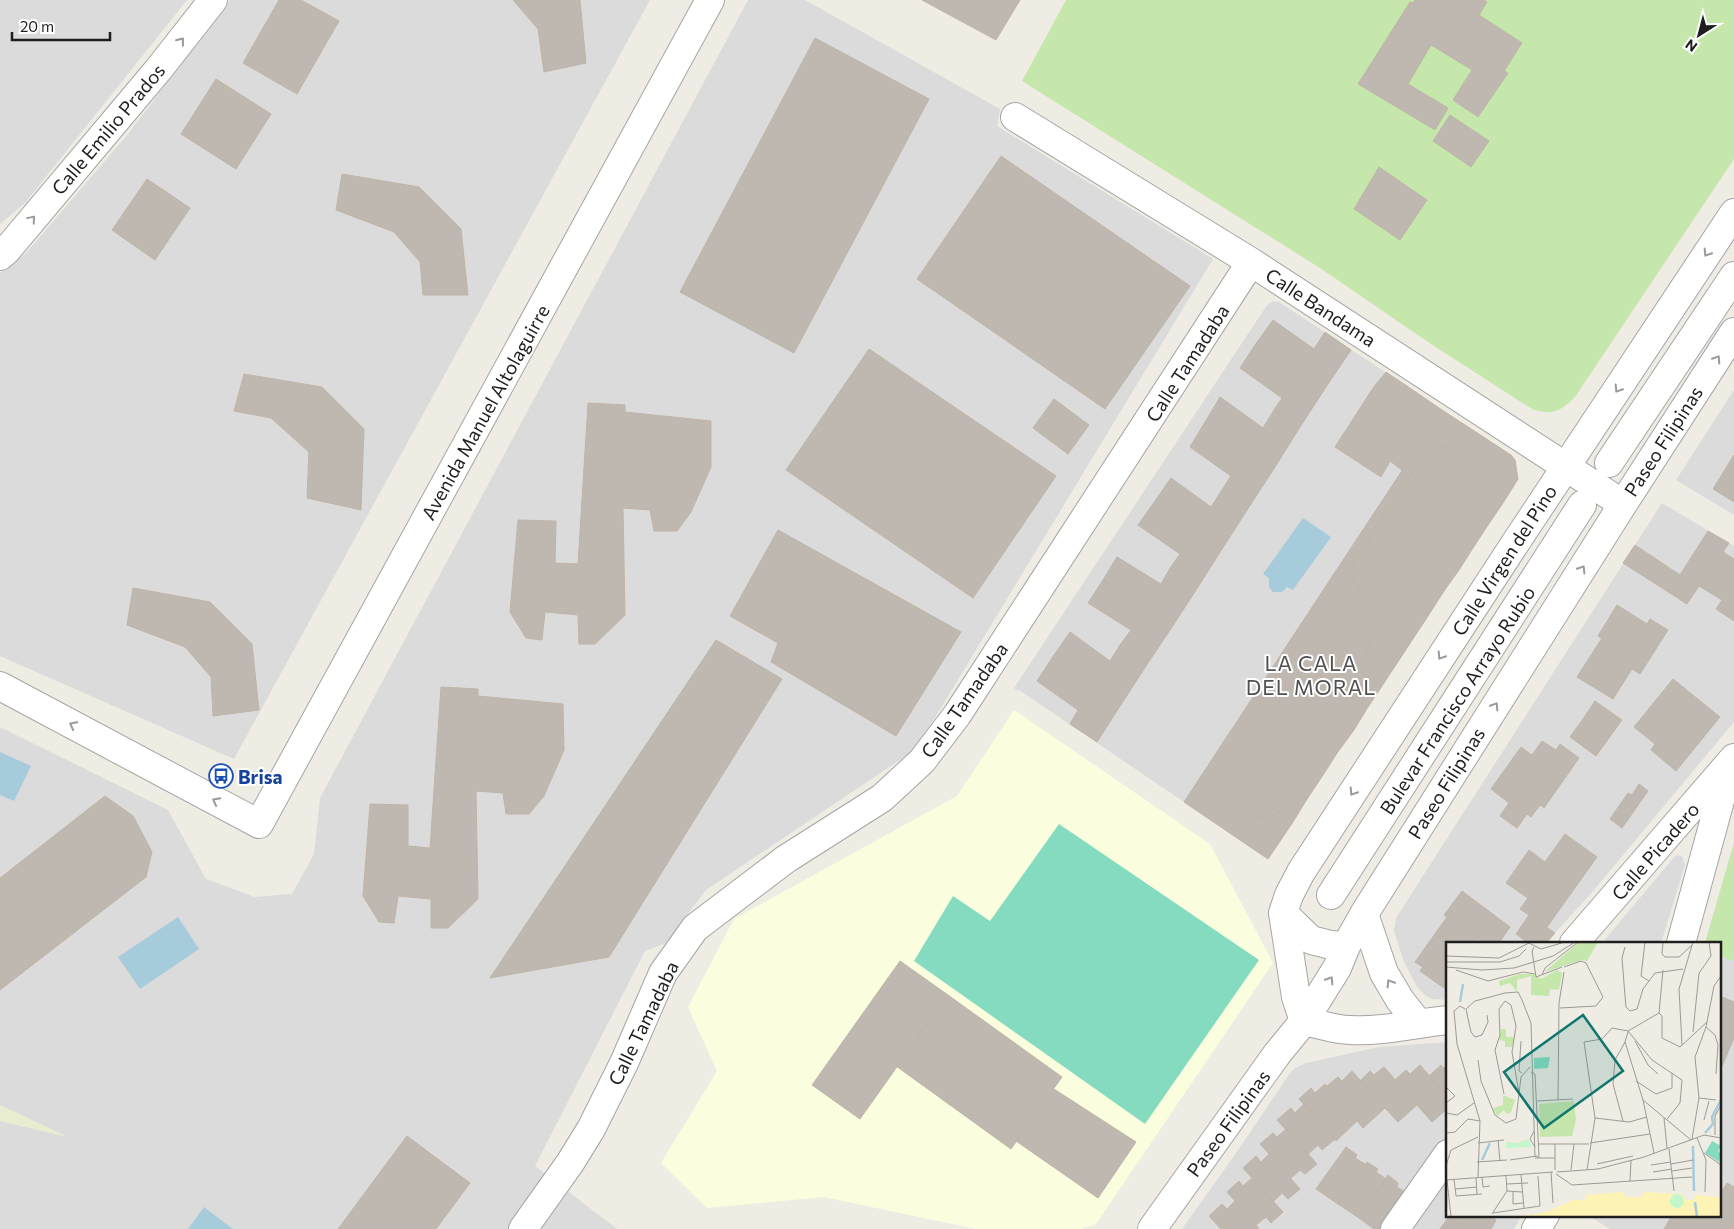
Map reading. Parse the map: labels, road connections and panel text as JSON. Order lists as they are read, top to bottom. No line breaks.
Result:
{"streets":{"street":["Calle Emilio Prados","Calle Bandama","Calle Tamadaba","Avenida Manuel Altolaguirre","Paseo Filipinas","Calle Virgen del Pino","Bulevar Francisco Arrayo Rubio","Calle Picadero"]},"crossings":[["Calle Bandama","Calle Tamadaba"],["Calle Bandama","Paseo Filipinas"],["Calle Bandama","Calle Virgen del Pino"],["Paseo Filipinas","Calle Virgen del Pino"]],"one_way":["Calle Emilio Prados","Avenida Manuel Altolaguirre","Calle Virgen del Pino"],"districts":["LA CALA DEL MORAL"],"places":{"bus stop":["Brisa"]},"scale_bar":"20 m","north":"bottom left"}
